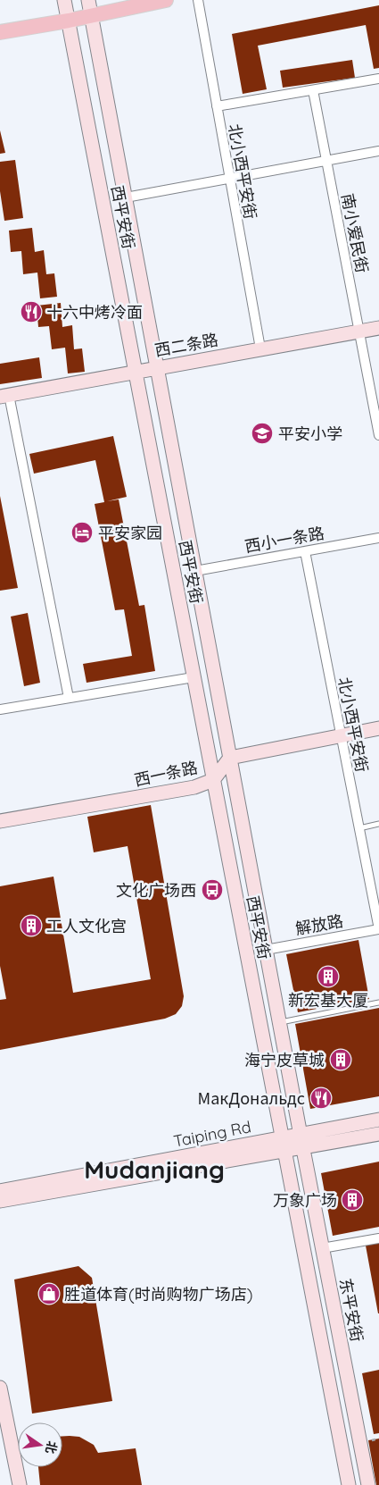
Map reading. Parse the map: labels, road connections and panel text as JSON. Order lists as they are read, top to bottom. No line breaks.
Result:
{"streets":{"main road":["西平安街","西二条路","西一条路","Taiping Rd","东平安街"],"street":["北小西平安街","南小爱民街","西小一条路","解放路"]},"crossings":[["北小西平安街","西二条路"],["北小西平安街","西小一条路"],["北小西平安街","解放路"],["西平安街","西二条路"],["西平安街","西小一条路"],["西平安街","西一条路"],["西平安街","解放路"],["西平安街","Taiping Rd"],["西平安街","东平安街"],["南小爱民街","西二条路"],["Taiping Rd","东平安街"]],"districts":["Mudanjiang"],"places":{"restaurant":["十六中烤冷面","МакДональдс"],"school or university":["平安小学"],"hotel":["平安家园"],"bus stop":["文化广场西"],"building":["工人文化宫","新宏基大厦","海宁皮草城","万象广场"],"shop":["胜道体育(时尚购物广场店)"]},"north":"right"}
